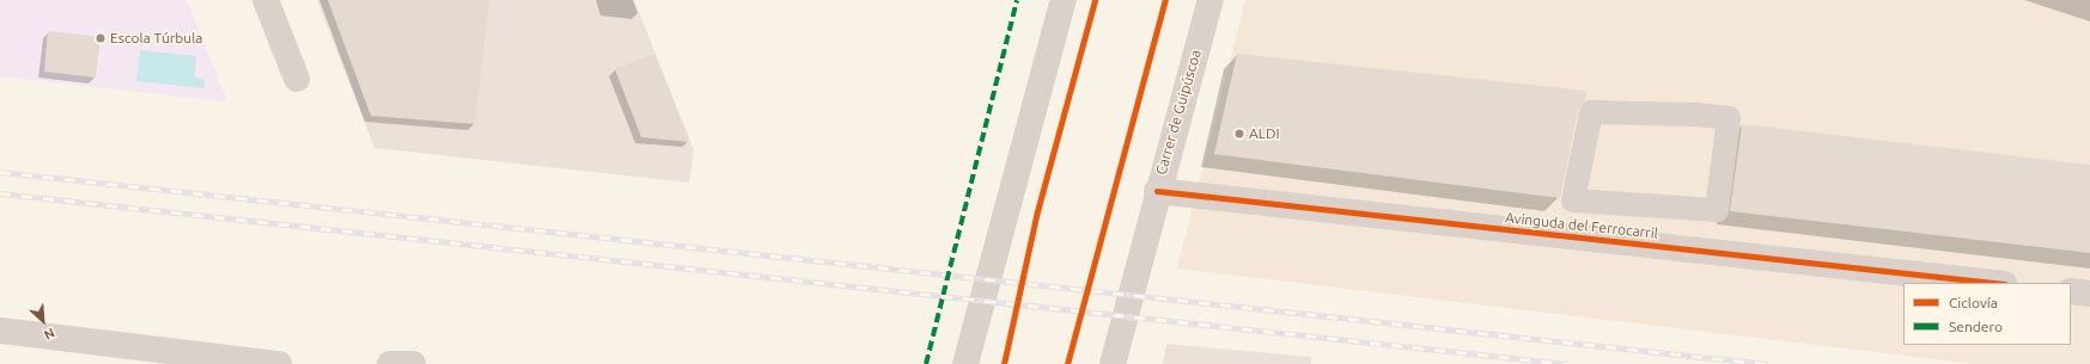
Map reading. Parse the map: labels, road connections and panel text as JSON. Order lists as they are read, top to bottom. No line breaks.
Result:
{"streets":{"street":["Carrer de Guipúscoa","Avinguda del Ferrocarril"]},"crossings":[["Carrer de Guipúscoa","Avinguda del Ferrocarril"]],"places":["Escola Túrbula","ALDI"],"legend":["Ciclovía","Sendero"],"north":"bottom right"}
